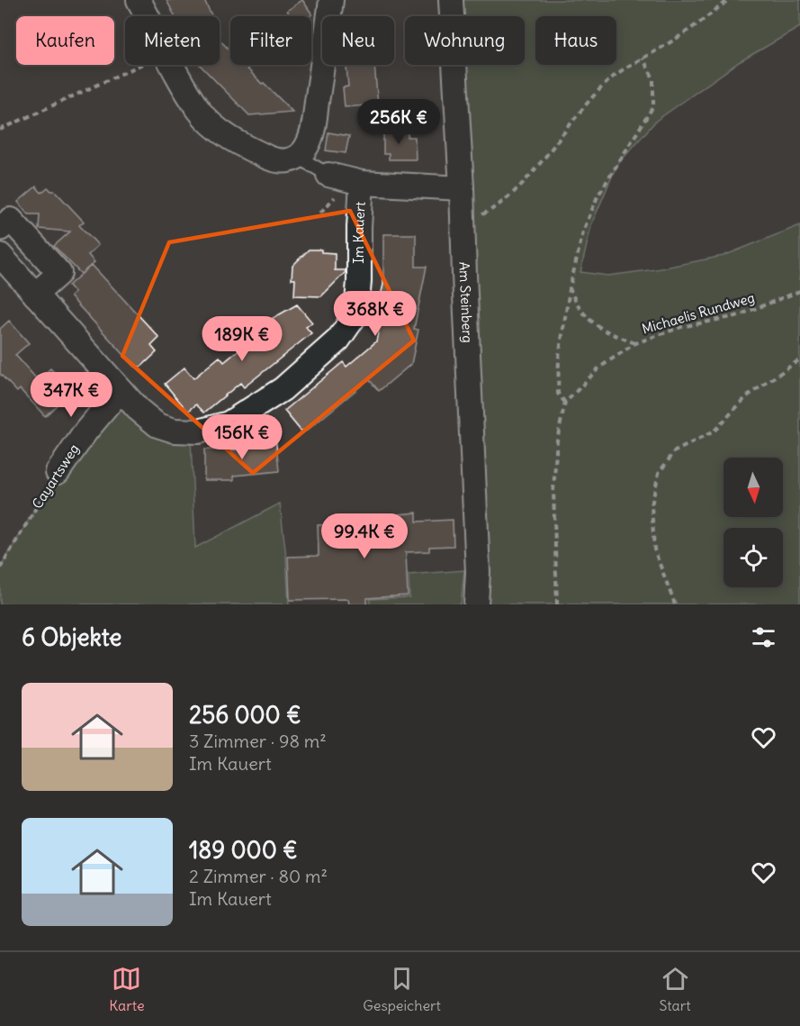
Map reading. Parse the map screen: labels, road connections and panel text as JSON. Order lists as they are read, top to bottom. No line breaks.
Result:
{"streets":{"street":["Im Kauert","Am Steinberg","Cayartsweg"],"path":["Michaelis Rundweg"]},"crossings":[["Im Kauert","Am Steinberg"],["Im Kauert","Cayartsweg"]],"north":"bottom","page":{"chip":["Kaufen","Mieten","Filter","Neu","Wohnung","Haus"],"price":["256K €","368K €","189K €","347K €","156K €","99.4K €"],"heading":"6 Objekte","list":[{"name":"256 000 €","note":"3 Zimmer · 98 m² · Im Kauert"},{"name":"189 000 €","note":"2 Zimmer · 80 m² · Im Kauert"}],"tabs":["Karte","Gespeichert","Start"]}}
